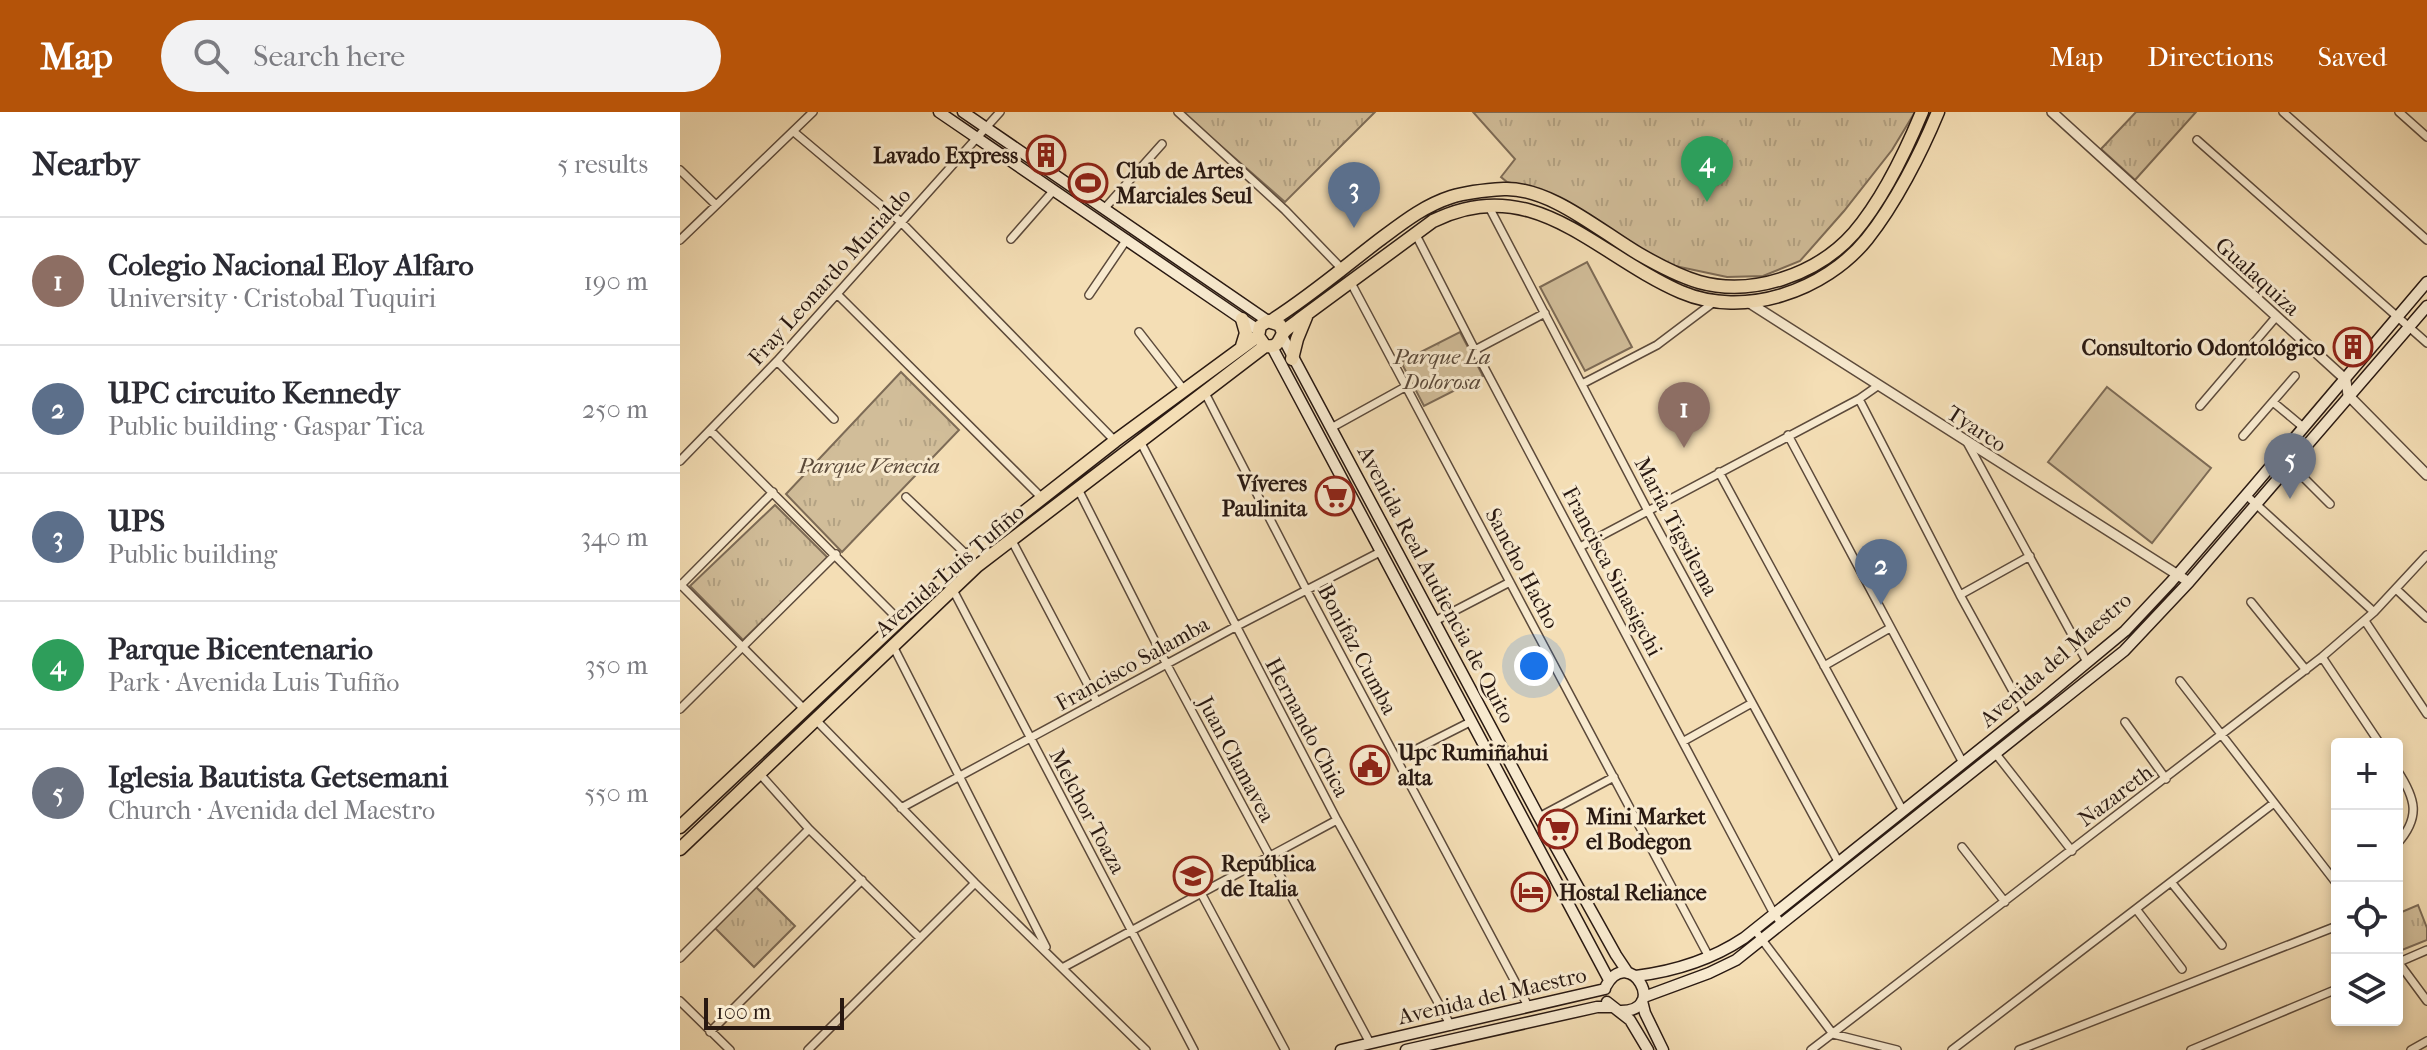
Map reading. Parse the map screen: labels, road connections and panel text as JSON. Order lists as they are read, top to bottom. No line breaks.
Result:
{"streets":{"main road":["Avenida Luis Tufiño","Avenida Real Audiencia de Quito","Avenida del Maestro"],"street":["Fray Leonardo Murialdo","Gualaquiza","Tyarco","Maria Tigsilema","Sancho Hacho","Francisca Sinasigchi","Bonifaz Cumba","Francisco Salamba","Hernando Chica","Juan Clamavea","Nazareth","Melchor Toaza"]},"crossings":[["Fray Leonardo Murialdo","Avenida Real Audiencia de Quito"],["Gualaquiza","Avenida del Maestro"],["Tyarco","Avenida del Maestro"],["Maria Tigsilema","Avenida del Maestro"],["Sancho Hacho","Avenida del Maestro"],["Avenida Luis Tufiño","Avenida Real Audiencia de Quito"],["Avenida Luis Tufiño","Bonifaz Cumba"],["Avenida Luis Tufiño","Hernando Chica"],["Avenida Luis Tufiño","Juan Clamavea"],["Avenida Luis Tufiño","Melchor Toaza"],["Francisca Sinasigchi","Avenida del Maestro"],["Avenida Real Audiencia de Quito","Avenida del Maestro"],["Avenida Real Audiencia de Quito","Francisco Salamba"],["Bonifaz Cumba","Avenida del Maestro"],["Bonifaz Cumba","Francisco Salamba"],["Avenida del Maestro","Hernando Chica"],["Avenida del Maestro","Juan Clamavea"],["Francisco Salamba","Hernando Chica"],["Francisco Salamba","Juan Clamavea"],["Francisco Salamba","Melchor Toaza"]],"parks":["Parque La Dolorosa","Parque Venecia"],"places":{"building":["Lavado Express","Consultorio Odontológico"],"sports":["Club de Artes Marciales Seul"],"supermarket":["Víveres Paulinita","Mini Market el Bodegon"],"public building":["Upc Rumiñahui alta"],"school or university":["República de Italia"],"hotel":["Hostal Reliance"]},"scale_bar":"100 m","page":{"header":"Map","search":"Search here","nav":["Map","Directions","Saved"],"heading":["Nearby","5 results"],"pins":["4","3","1","5","2"],"list":[{"mark":"1","name":"Colegio Nacional Eloy Alfaro","note":"University · Cristobal Tuquiri","value":"190 m"},{"mark":"2","name":"UPC circuito Kennedy","note":"Public building · Gaspar Tica","value":"250 m"},{"mark":"3","name":"UPS","note":"Public building","value":"340 m"},{"mark":"4","name":"Parque Bicentenario","note":"Park · Avenida Luis Tufiño","value":"350 m"},{"mark":"5","name":"Iglesia Bautista Getsemani","note":"Church · Avenida del Maestro","value":"550 m"}],"map_buttons":["+","−"],"scale":"100 m"}}
